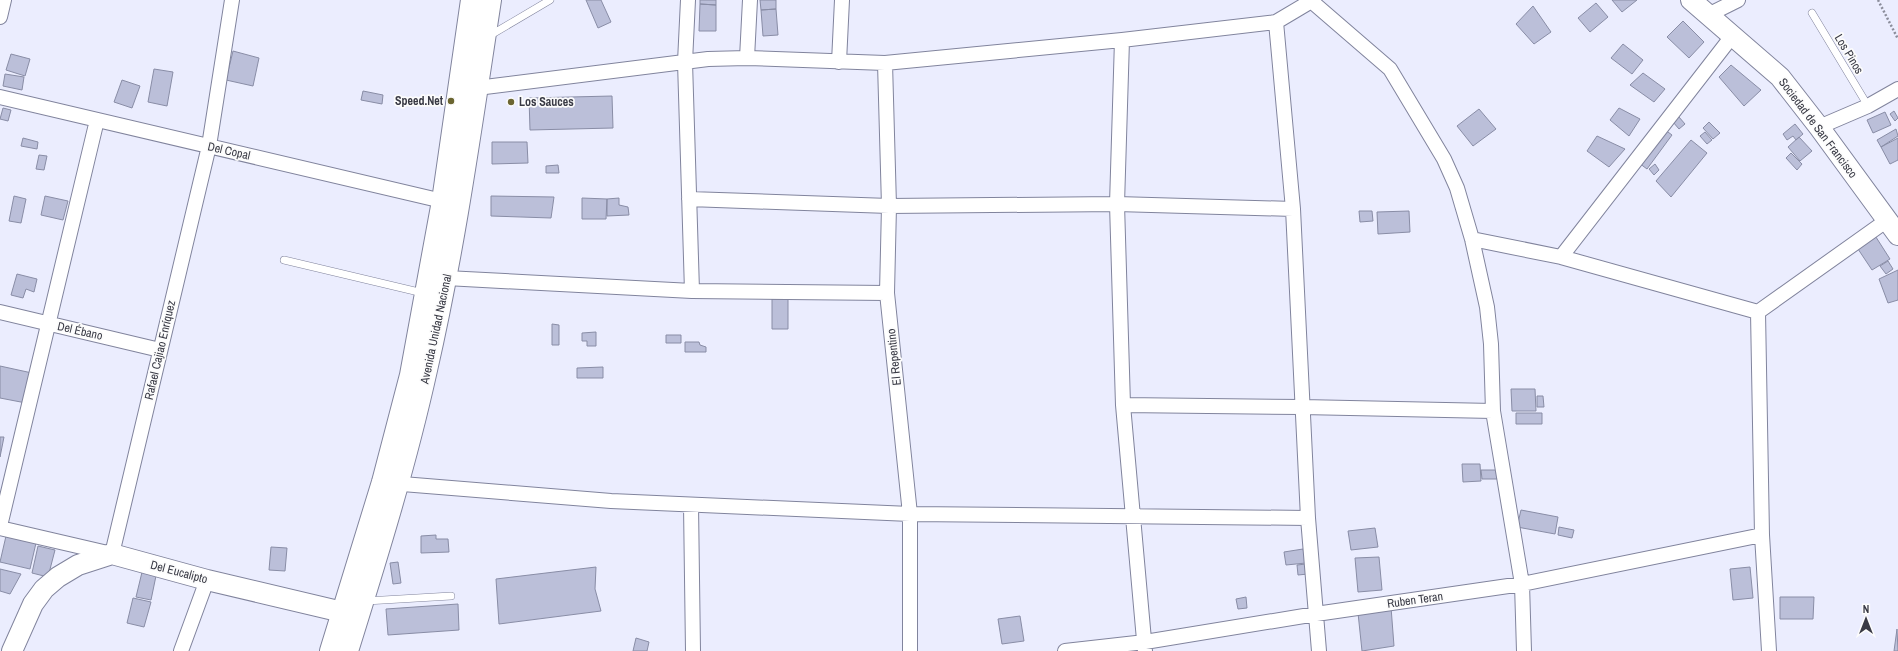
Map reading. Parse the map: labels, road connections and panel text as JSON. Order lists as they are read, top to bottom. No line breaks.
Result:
{"streets":{"main road":["Sociedad de San Francisco","Avenida Unidad Nacional","Del Eucalipto"],"street":["Del Copal","Del Ébano","Rafael Cajiao Enríquez","El Repentino","Ruben Teran"],"lane":["Los Pinos"]},"crossings":[["Del Copal","Avenida Unidad Nacional"],["Del Copal","Rafael Cajiao Enríquez"],["Avenida Unidad Nacional","Del Eucalipto"],["Del Ébano","Rafael Cajiao Enríquez"],["Rafael Cajiao Enríquez","Del Eucalipto"]],"places":["Speed.Net","Los Sauces"],"north":"top"}
